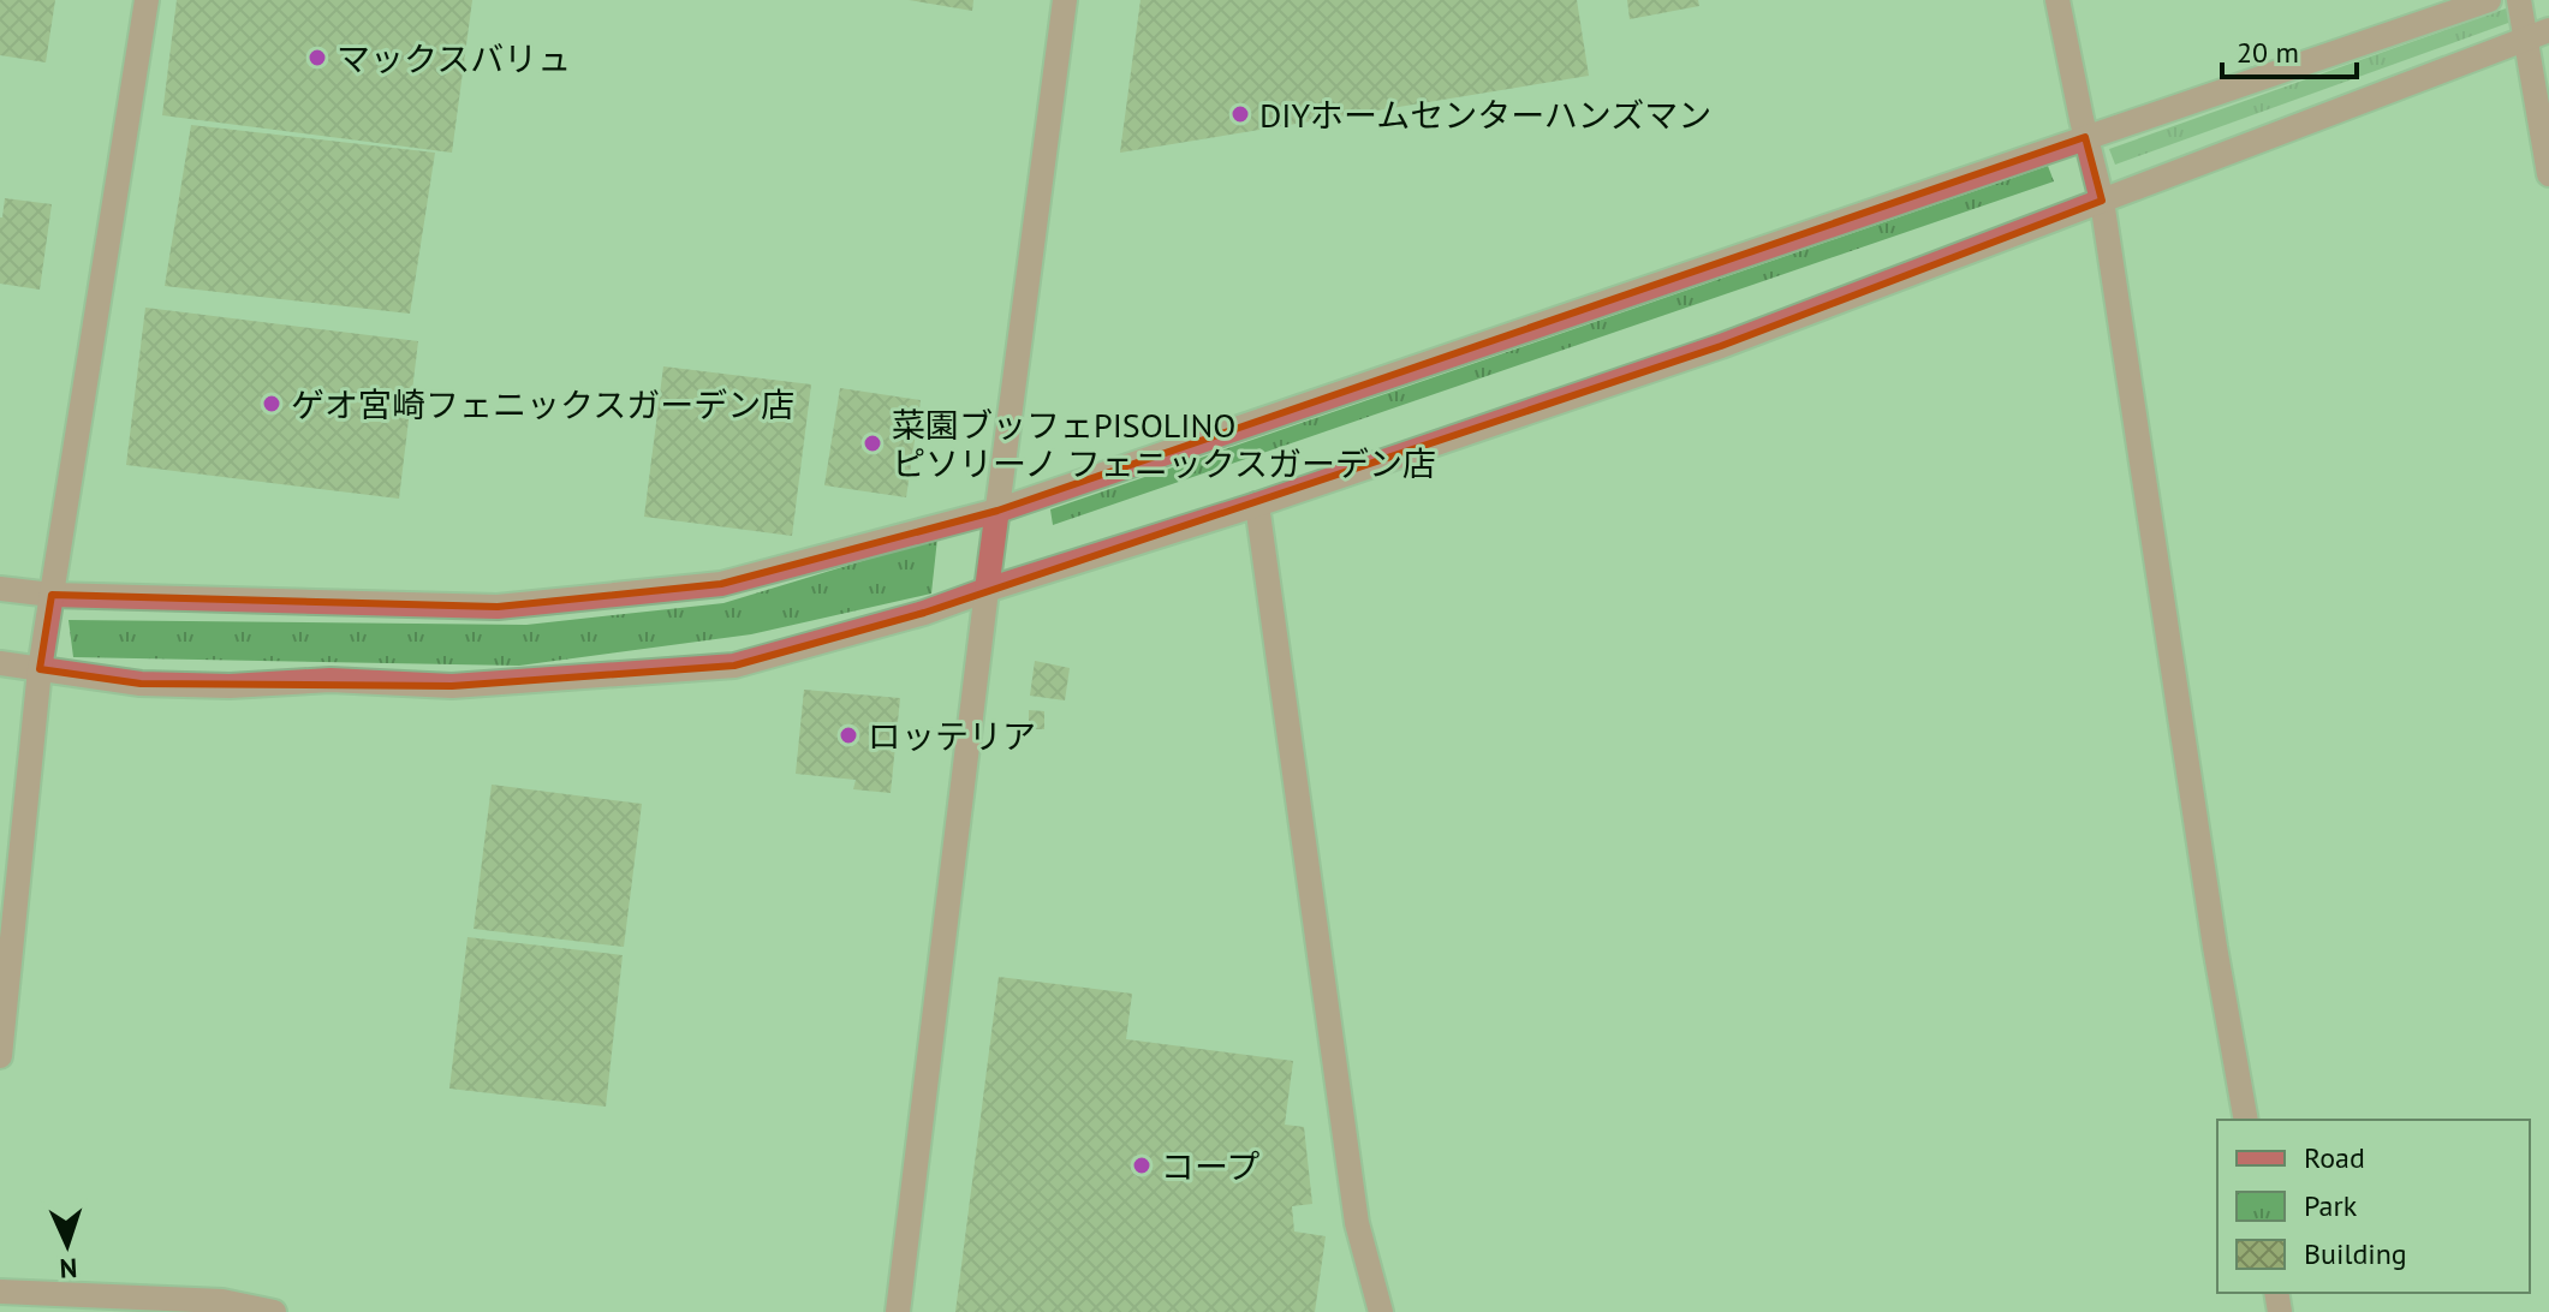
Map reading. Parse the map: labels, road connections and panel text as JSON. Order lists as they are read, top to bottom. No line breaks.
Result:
{"places":["マックスバリュ","DIYホームセンターハンズマン","ゲオ宮崎フェニックスガーデン店","菜園ブッフェPISOLINO ピソリーノ フェニックスガーデン店","ロッテリア","コープ"],"legend":["Road","Park","Building"],"scale_bar":"20 m","north":"bottom"}
